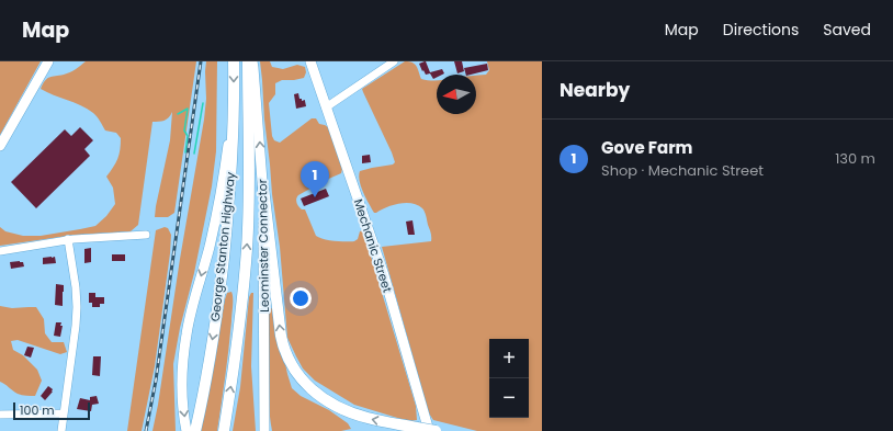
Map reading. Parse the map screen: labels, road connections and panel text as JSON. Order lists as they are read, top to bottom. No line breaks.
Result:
{"streets":{"highway":["George Stanton Highway"],"main road":["Leominster Connector","Mechanic Street"]},"scale_bar":"100 m","north":"left","page":{"header":"Map","nav":["Map","Directions","Saved"],"heading":"Nearby","list":[{"mark":"1","name":"Gove Farm","note":"Shop · Mechanic Street","value":"130 m"}],"pins":"1","map_buttons":["+","−"],"scale":"100 m"}}
